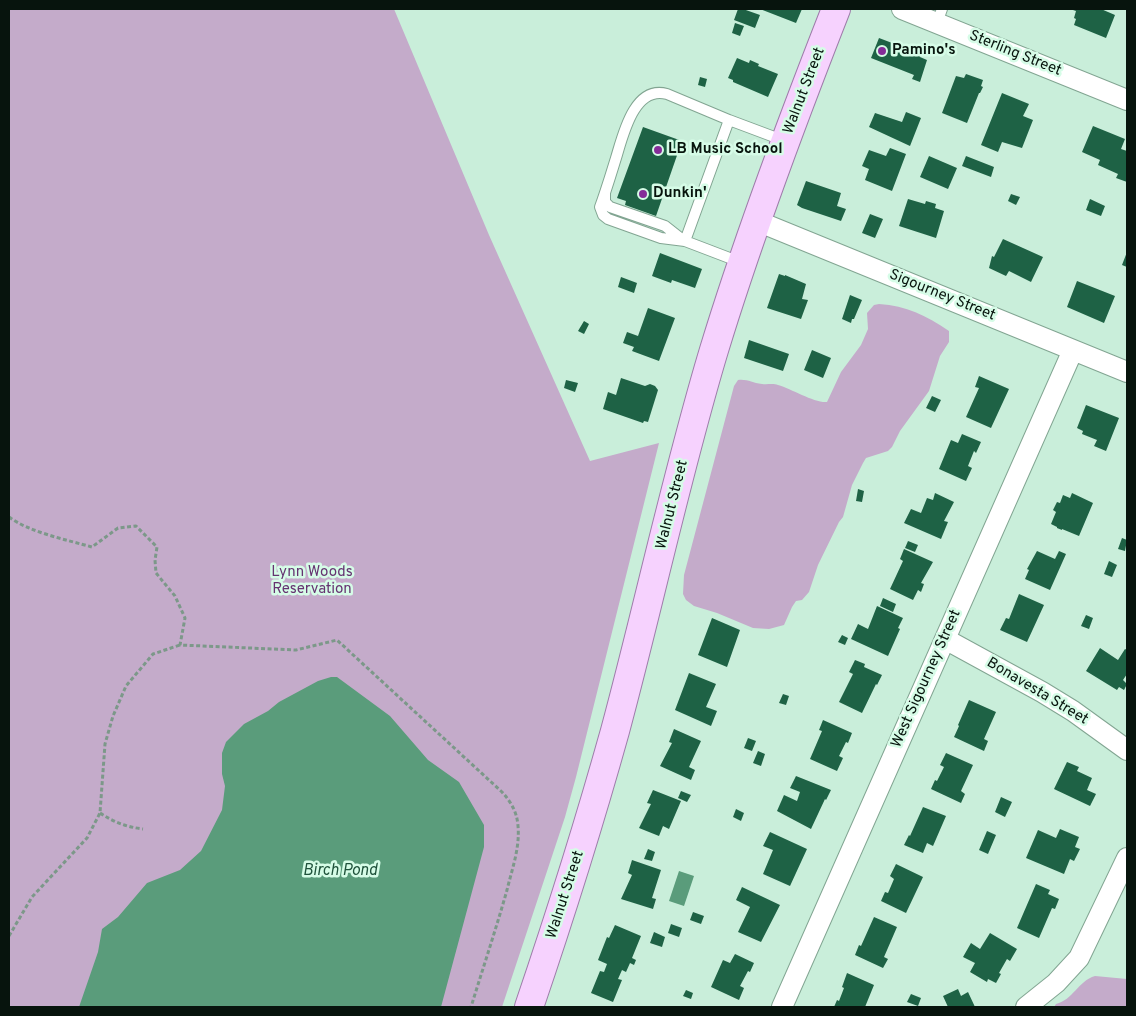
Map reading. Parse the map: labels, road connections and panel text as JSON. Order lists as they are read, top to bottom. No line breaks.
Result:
{"streets":{"main road":["Walnut Street"],"street":["Sterling Street","Sigourney Street","West Sigourney Street","Bonavesta Street"]},"crossings":[["Walnut Street","Sigourney Street"],["Sigourney Street","West Sigourney Street"],["West Sigourney Street","Bonavesta Street"]],"water":["Birch Pond"],"parks":["Lynn Woods Reservation"],"places":["Pamino's","LB Music School","Dunkin'"]}
